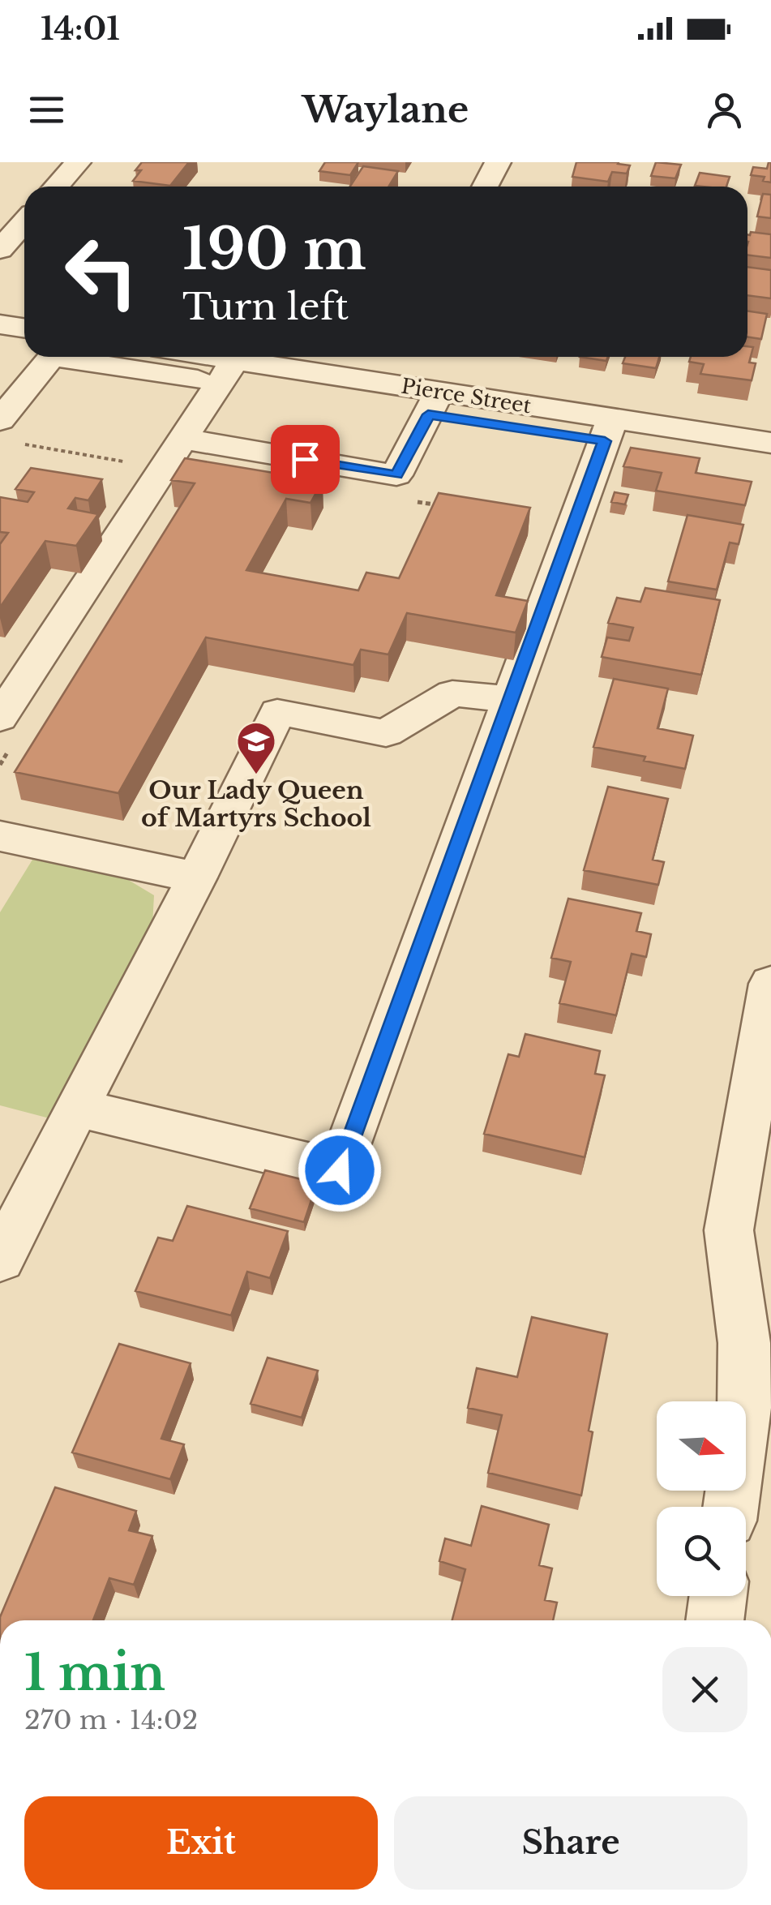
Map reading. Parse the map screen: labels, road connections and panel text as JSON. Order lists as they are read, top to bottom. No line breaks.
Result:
{"streets":{"street":["Pierce Street"]},"places":{"school or university":["Our Lady Queen of Martyrs School"]},"north":"right","page":{"status":"14:01","header":"Waylane","turn":["190 m","Turn left"],"heading":["1 min","270 m · 14:02"],"buttons":["Exit","Share"]}}
